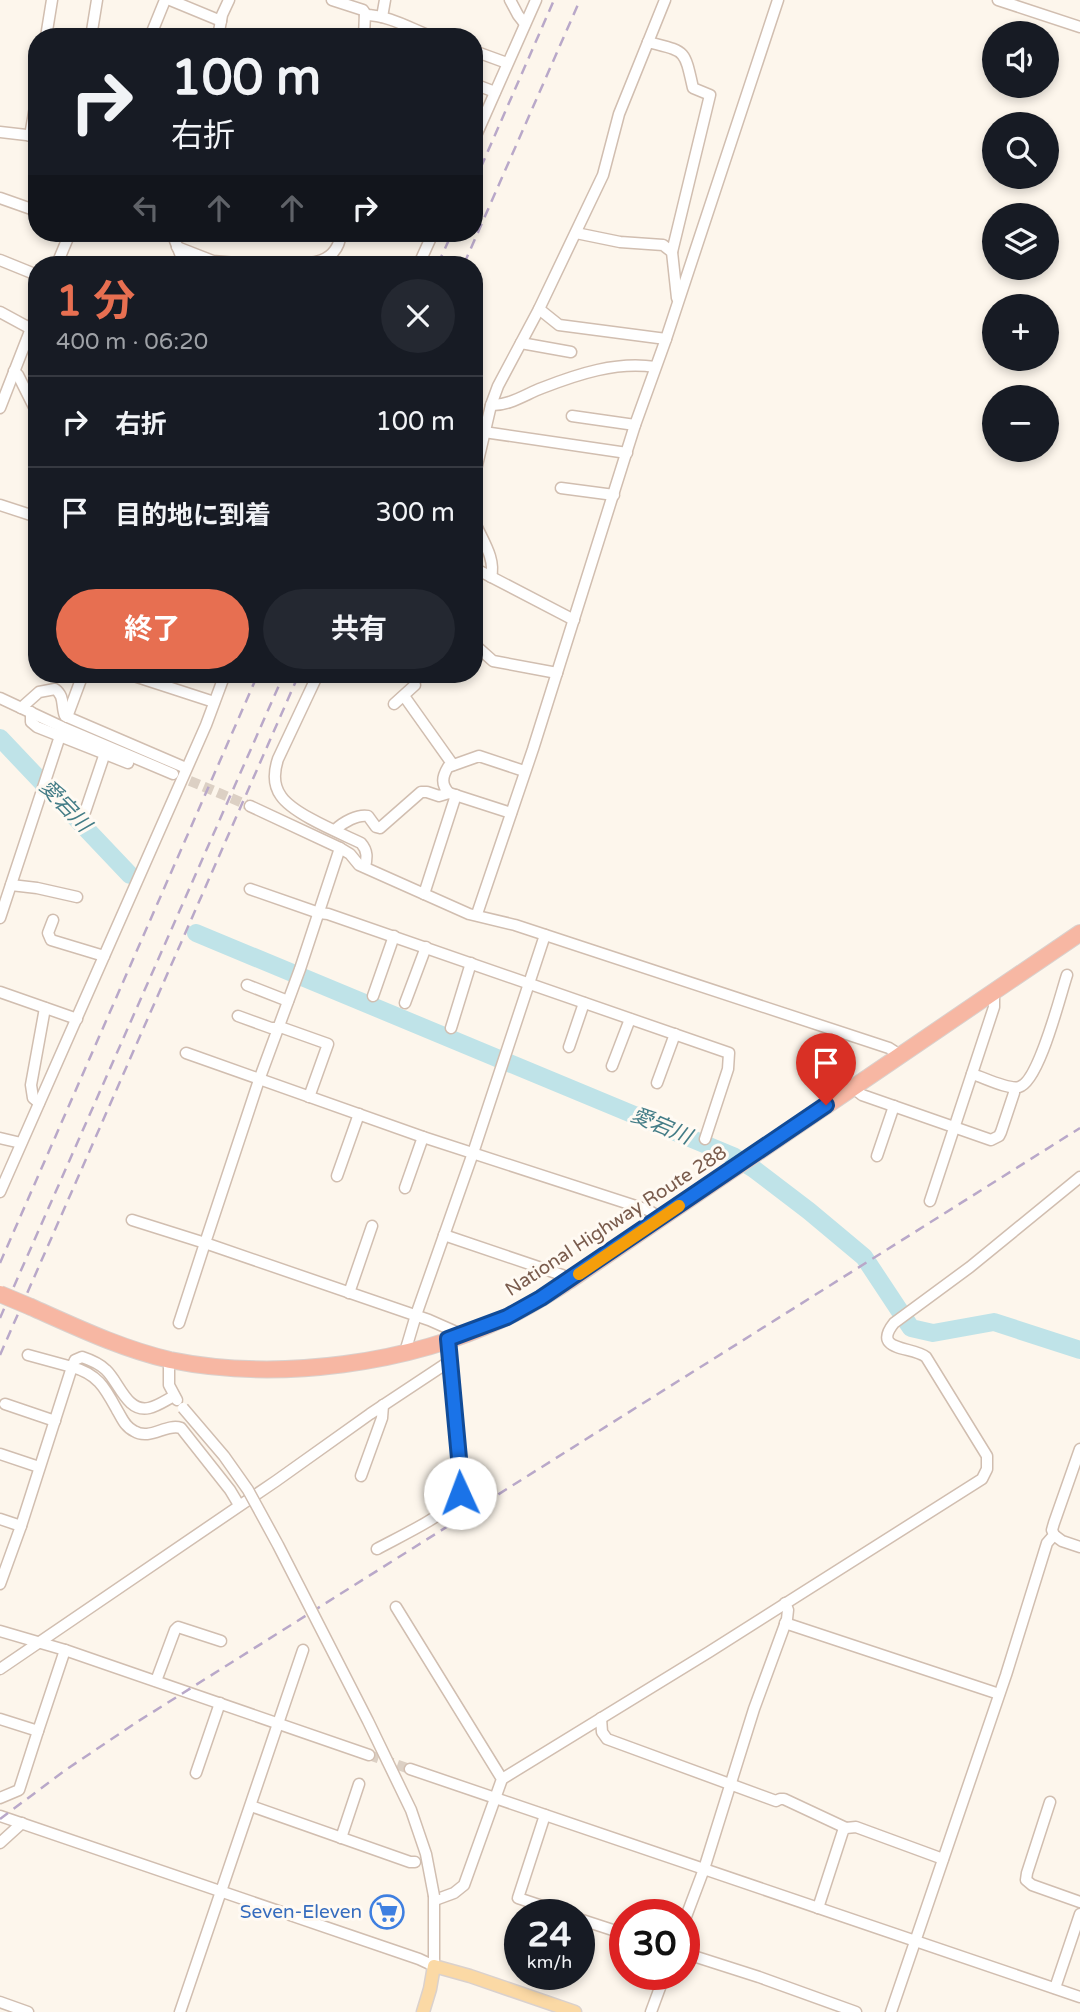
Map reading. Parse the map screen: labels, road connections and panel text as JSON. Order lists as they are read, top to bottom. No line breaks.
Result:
{"streets":{"highway":["National Highway Route 288"]},"water":["愛宕川"],"places":{"supermarket":["Seven-Eleven"]},"page":{"map_buttons":["+","−"],"turn":["100 m","右折"],"heading":["1 分","400 m · 06:20"],"list":[{"name":"右折","value":"100 m"},{"name":"目的地に到着","value":"300 m"}],"buttons":["終了","共有"],"speed":"24 km/h","limit":"30"}}
